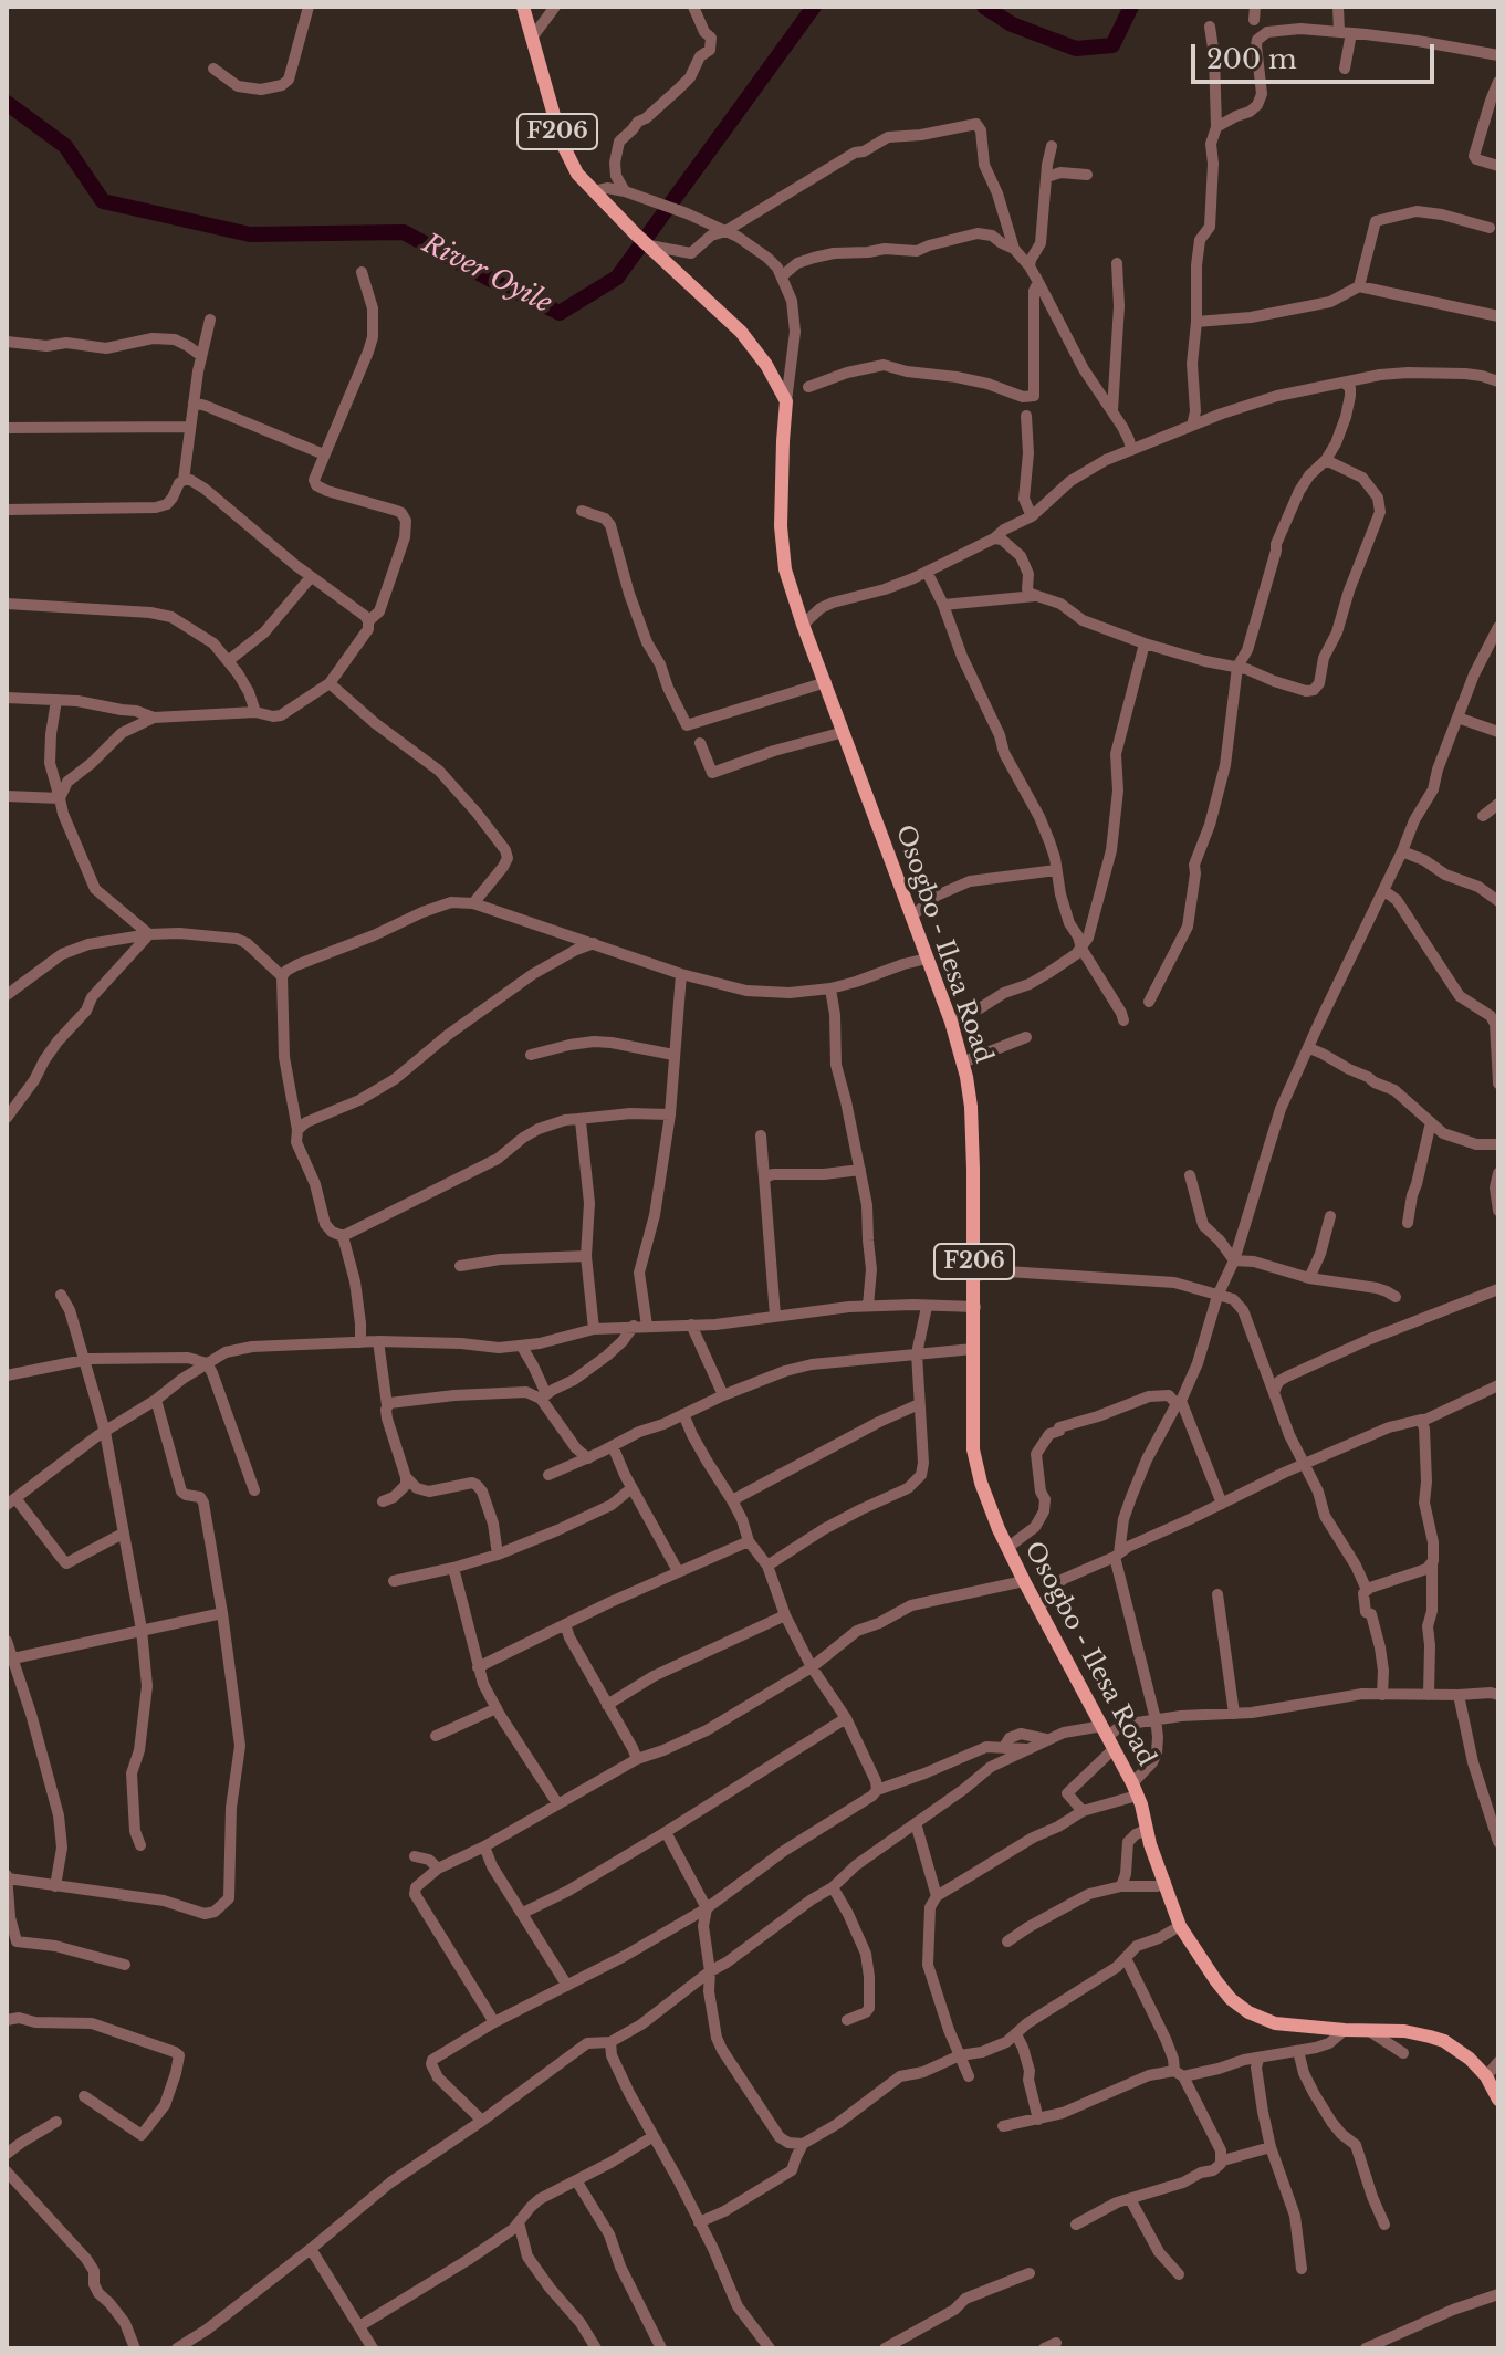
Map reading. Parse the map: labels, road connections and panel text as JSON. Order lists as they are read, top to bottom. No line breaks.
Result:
{"streets":{"main road":["F206","Osogbo - Ilesa Road"]},"crossings":[["F206","Osogbo - Ilesa Road"]],"water":["River Oyile"],"scale_bar":"200 m"}
